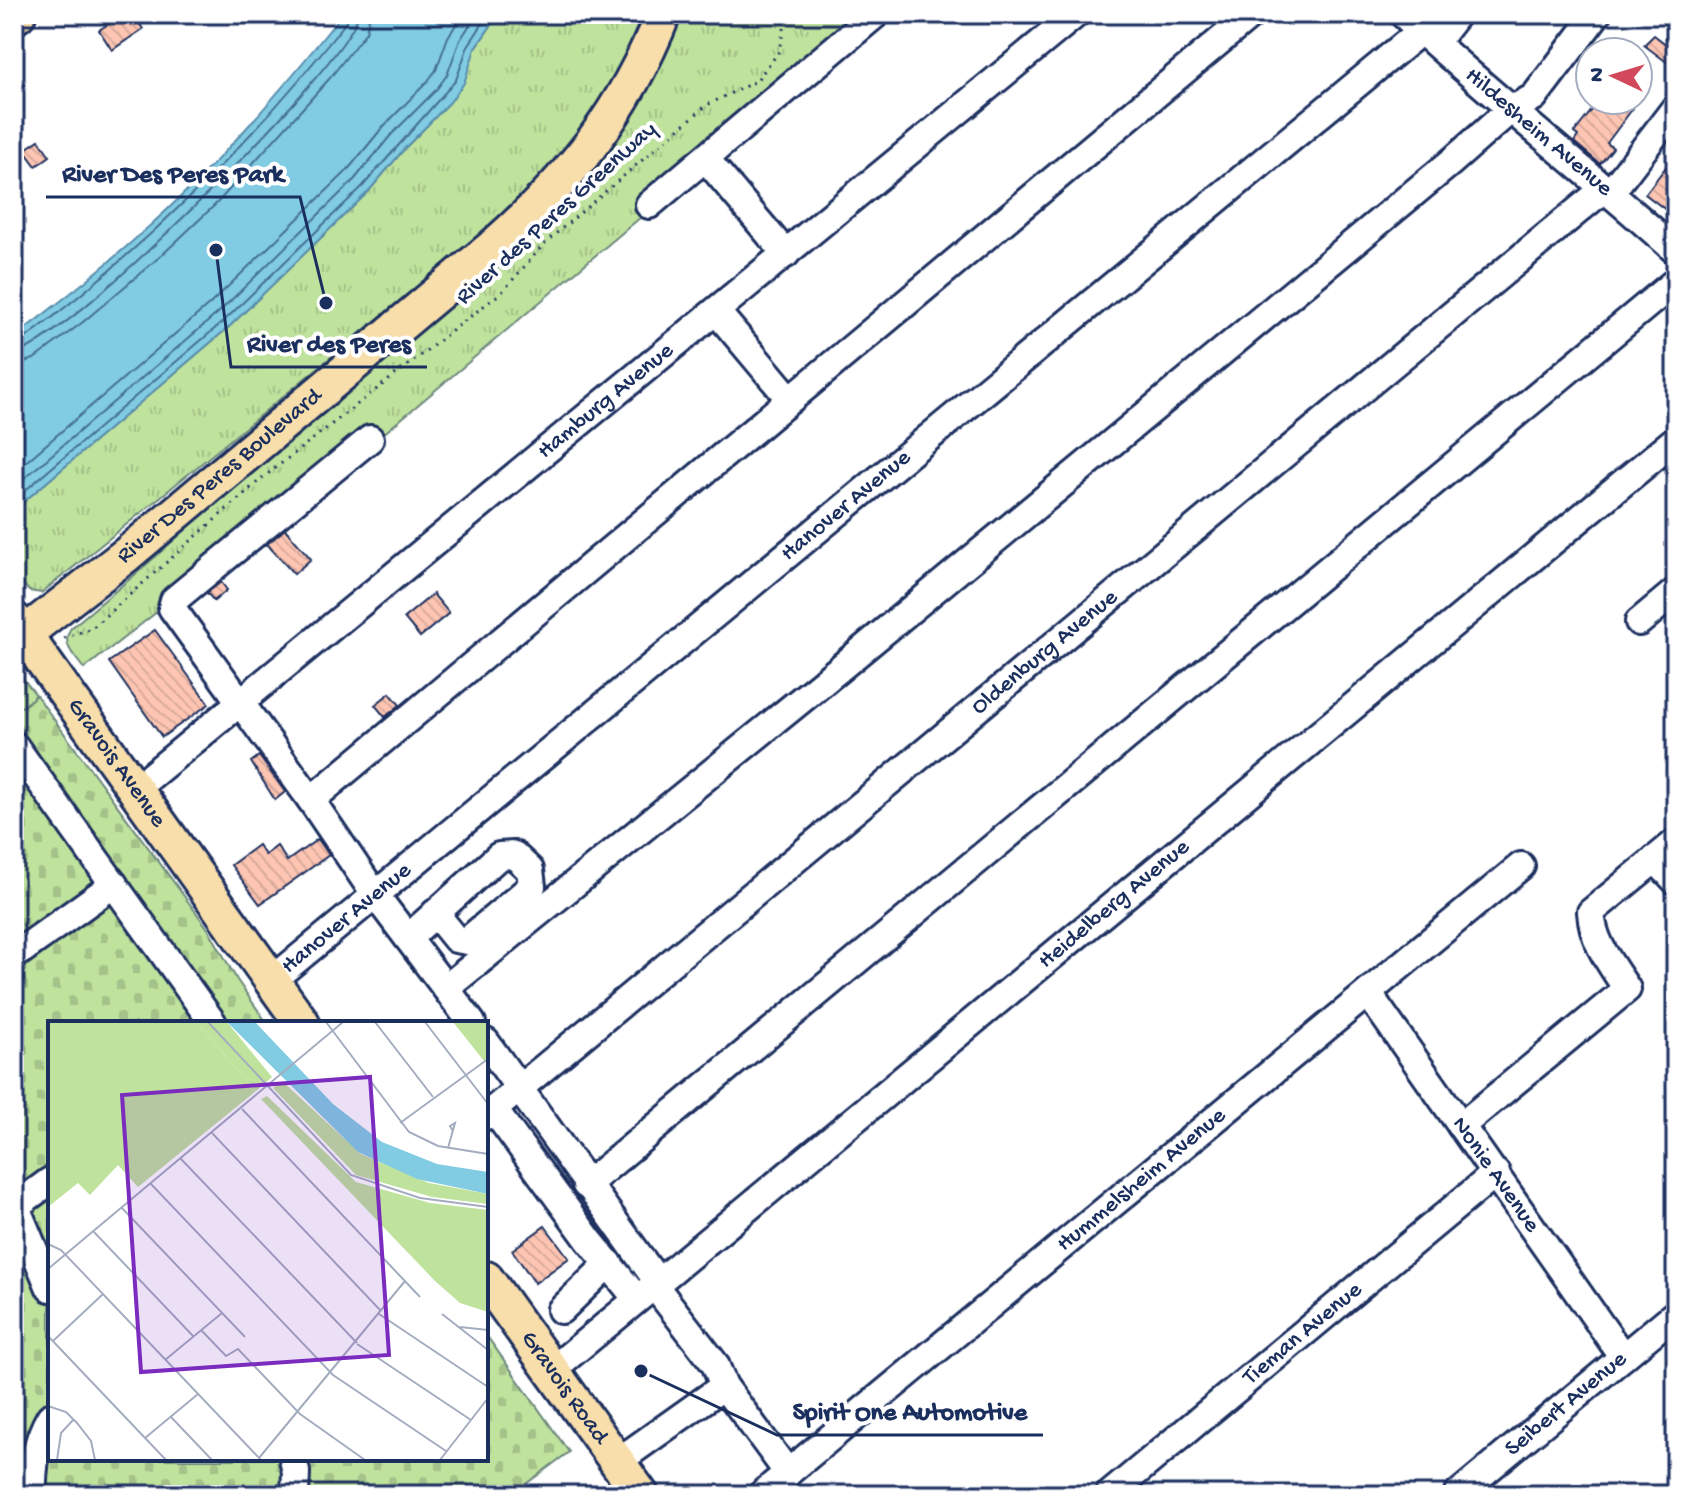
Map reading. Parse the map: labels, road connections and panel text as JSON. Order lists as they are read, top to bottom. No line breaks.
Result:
{"streets":{"main road":["River Des Peres Boulevard","Gravois Avenue","Gravois Road"],"street":["Hildesheim Avenue","Hamburg Avenue","Hanover Avenue","Oldenburg Avenue","Heidelberg Avenue","Nonie Avenue","Hummelsheim Avenue","Tieman Avenue","Seibert Avenue"],"path":["River des Peres Greenway"]},"crossings":[["Hildesheim Avenue","Hanover Avenue"],["Hildesheim Avenue","Oldenburg Avenue"],["Hamburg Avenue","Gravois Avenue"],["River Des Peres Boulevard","Gravois Avenue"],["Hanover Avenue","Gravois Avenue"],["Heidelberg Avenue","Gravois Road"],["Nonie Avenue","Hummelsheim Avenue"],["Nonie Avenue","Tieman Avenue"],["Nonie Avenue","Seibert Avenue"]],"places":["River des Peres","River Des Peres Park","Spirit One Automotive"],"north":"left"}
